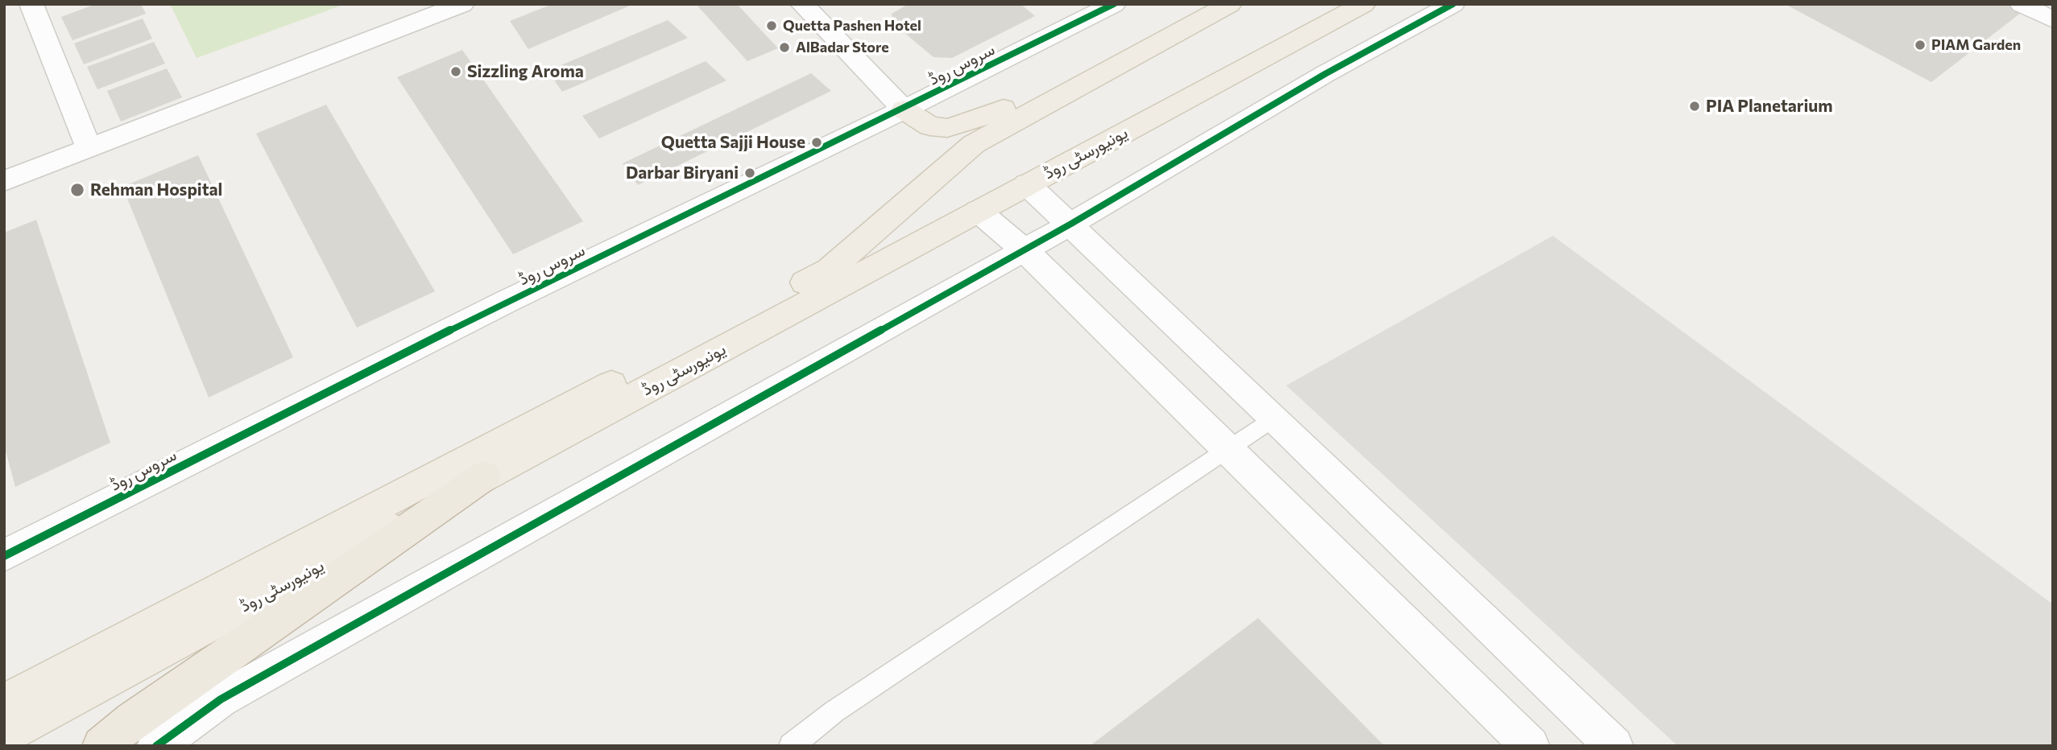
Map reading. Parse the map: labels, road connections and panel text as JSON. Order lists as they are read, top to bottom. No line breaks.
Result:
{"streets":{"main road":["یونیورسٹی روڈ"],"street":["سروس روڈ"]},"places":["Quetta Pashen Hotel","PIAM Garden","AlBadar Store","Sizzling Aroma","PIA Planetarium","Quetta Sajji House","Darbar Biryani","Rehman Hospital"]}
